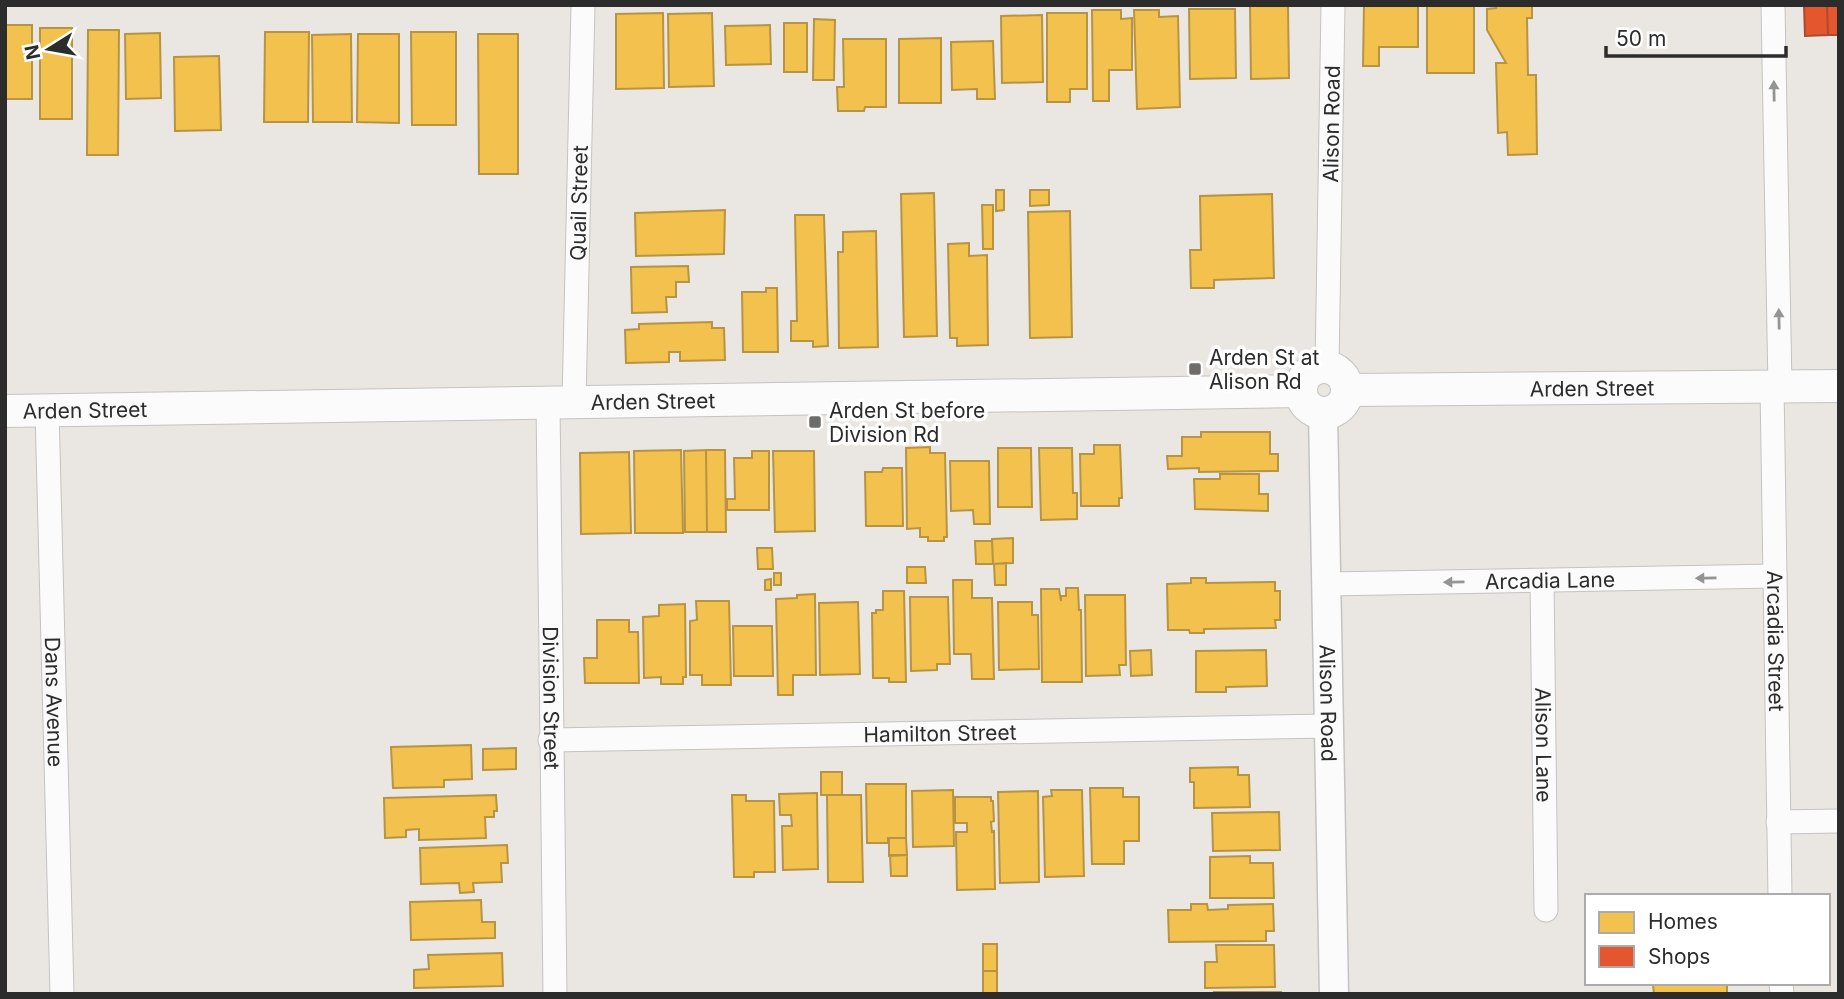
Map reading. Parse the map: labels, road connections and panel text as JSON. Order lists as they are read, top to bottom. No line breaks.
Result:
{"streets":{"main road":["Arden Street"],"street":["Alison Road","Quail Street","Arcadia Lane","Arcadia Street","Division Street","Dans Avenue","Hamilton Street","Alison Lane"]},"crossings":[["Alison Road","Arden Street"],["Alison Road","Arcadia Lane"],["Alison Road","Hamilton Street"],["Quail Street","Arden Street"],["Quail Street","Division Street"],["Arden Street","Arcadia Street"],["Arden Street","Division Street"],["Arden Street","Dans Avenue"],["Arcadia Lane","Arcadia Street"],["Arcadia Lane","Alison Lane"],["Division Street","Hamilton Street"]],"one_way":["Arcadia Lane","Arcadia Street"],"places":{"transit":["Arden St at Alison Rd","Arden St before Division Rd"]},"legend":["Homes","Shops"],"scale_bar":"50 m","north":"left"}
